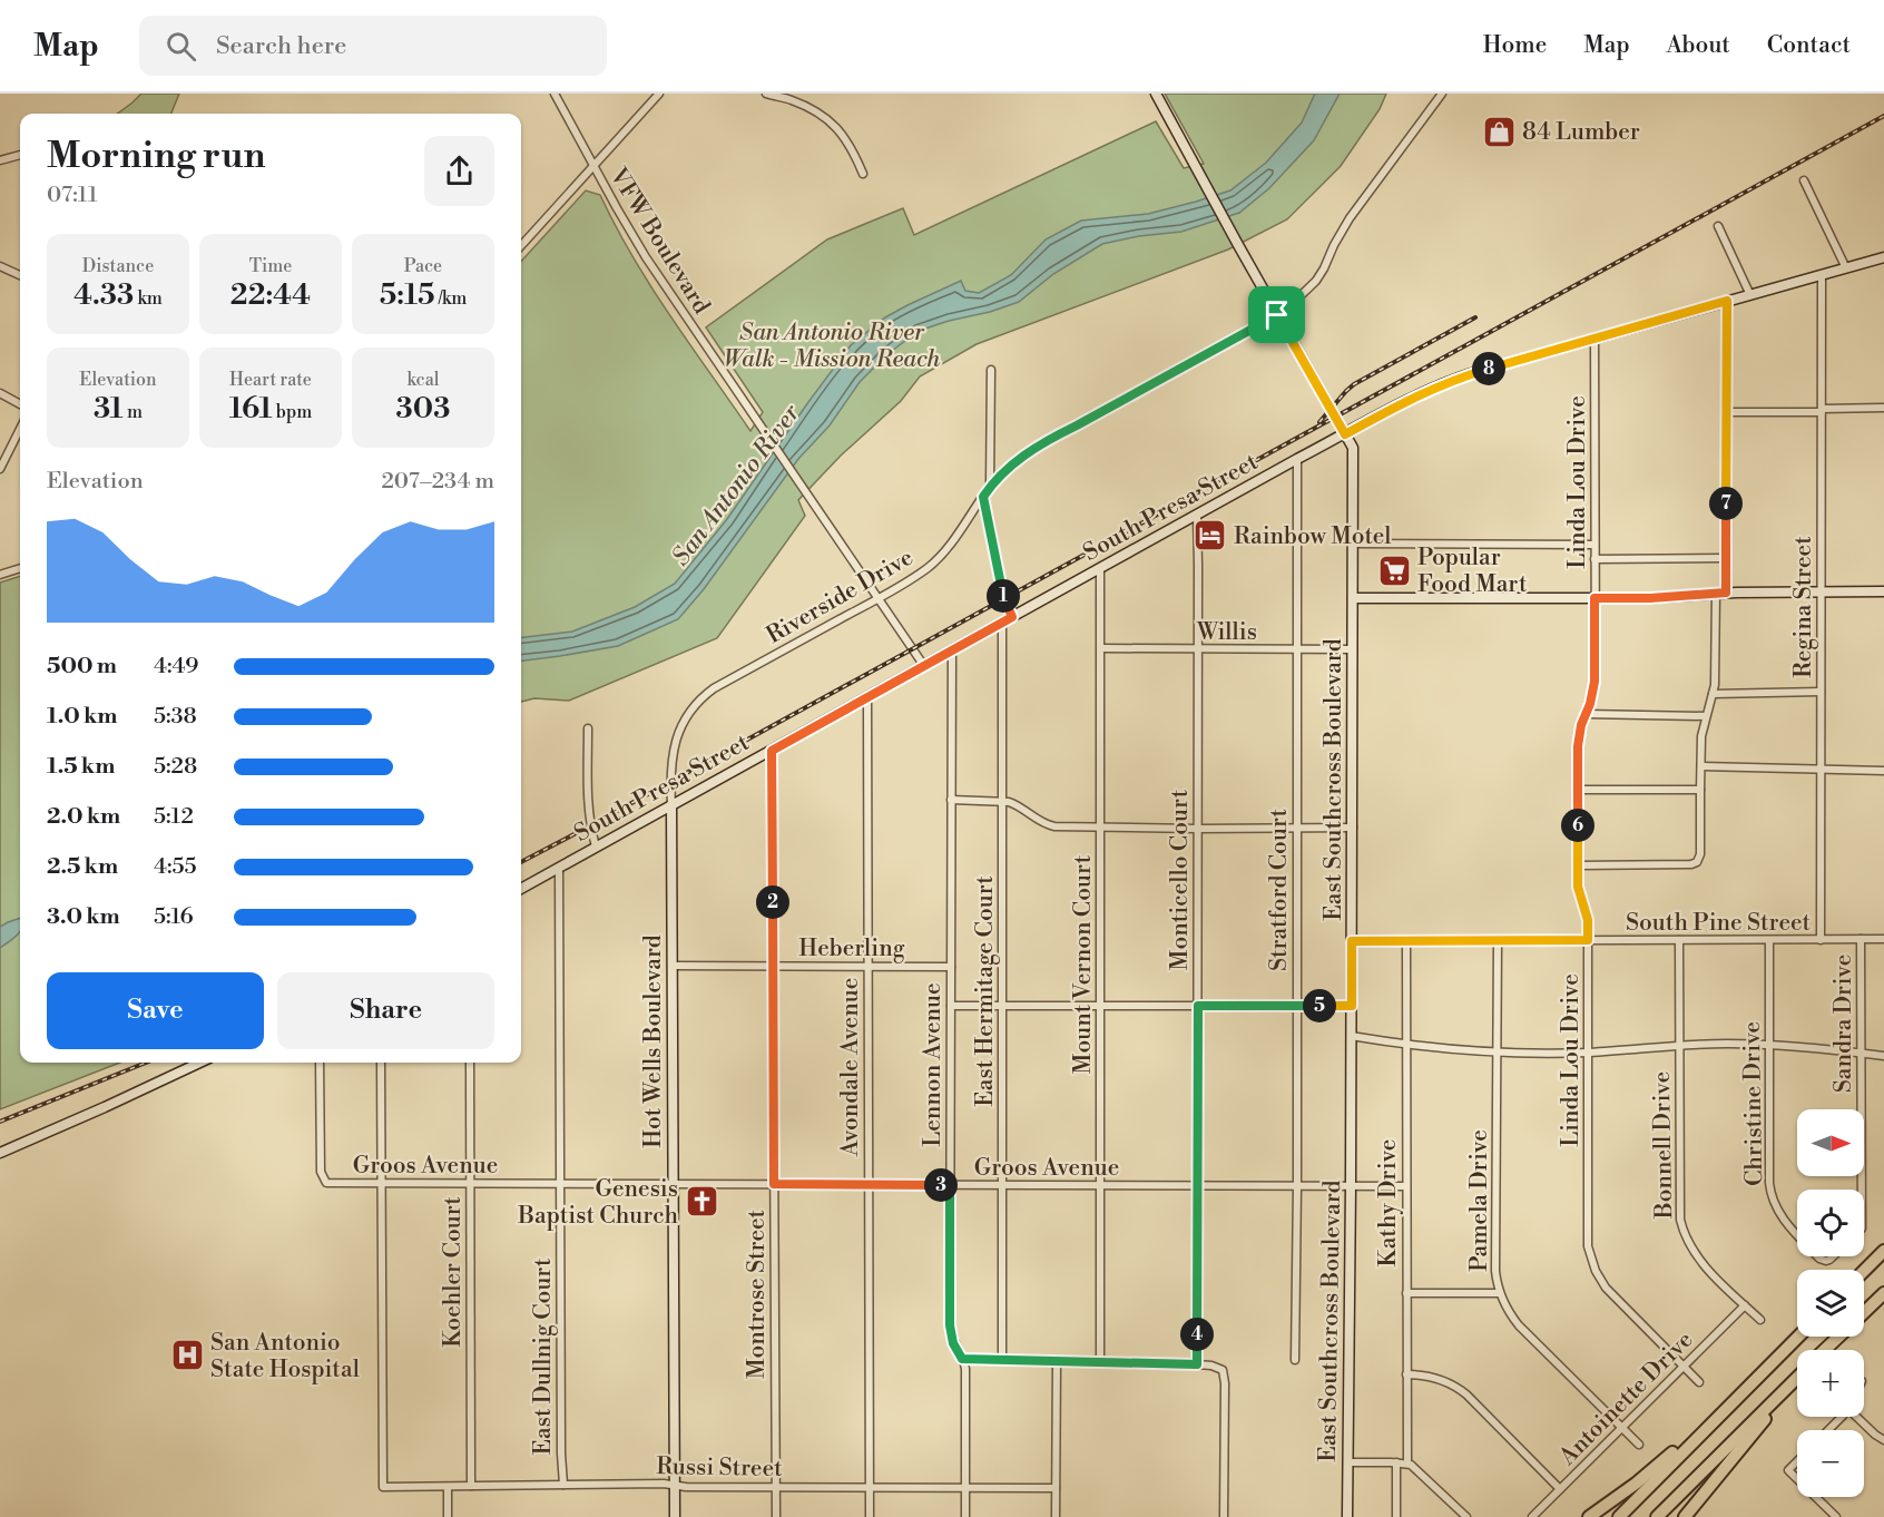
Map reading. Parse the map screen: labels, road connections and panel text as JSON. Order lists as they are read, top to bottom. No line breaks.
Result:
{"streets":{"main road":["South Presa Street","East Southcross Boulevard","Hot Wells Boulevard"],"street":["VFW Boulevard","Linda Lou Drive","Riverside Drive","Regina Street","Willis","Monticello Court","Stratford Court","South Pine Street","Heberling","Mount Vernon Court","East Hermitage Court","Sandra Drive","Lennon Avenue","Avondale Avenue","Christine Drive","Bonnell Drive","Groos Avenue","Pamela Drive","Kathy Drive","Koehler Court","Montrose Street","East Dullnig Court","Antoinette Drive","Russi Street"]},"crossings":[["VFW Boulevard","South Presa Street"],["VFW Boulevard","Riverside Drive"],["Linda Lou Drive","South Presa Street"],["Linda Lou Drive","South Pine Street"],["Linda Lou Drive","Antoinette Drive"],["South Presa Street","Riverside Drive"],["South Presa Street","Regina Street"],["South Presa Street","East Southcross Boulevard"],["South Presa Street","Monticello Court"],["South Presa Street","Stratford Court"],["South Presa Street","Mount Vernon Court"],["South Presa Street","East Hermitage Court"],["South Presa Street","Hot Wells Boulevard"],["South Presa Street","Lennon Avenue"],["South Presa Street","Avondale Avenue"],["South Presa Street","Montrose Street"],["South Presa Street","East Dullnig Court"],["Riverside Drive","East Southcross Boulevard"],["Riverside Drive","Hot Wells Boulevard"],["Regina Street","South Pine Street"],["Willis","East Southcross Boulevard"],["Willis","Monticello Court"],["Willis","Stratford Court"],["Willis","Mount Vernon Court"],["East Southcross Boulevard","South Pine Street"],["East Southcross Boulevard","Groos Avenue"],["Monticello Court","Groos Avenue"],["Stratford Court","Groos Avenue"],["South Pine Street","Sandra Drive"],["South Pine Street","Christine Drive"],["South Pine Street","Bonnell Drive"],["South Pine Street","Pamela Drive"],["South Pine Street","Kathy Drive"],["Heberling","Hot Wells Boulevard"],["Heberling","Lennon Avenue"],["Heberling","Avondale Avenue"],["Heberling","Montrose Street"],["Mount Vernon Court","Groos Avenue"],["East Hermitage Court","Groos Avenue"],["Hot Wells Boulevard","Groos Avenue"],["Hot Wells Boulevard","Russi Street"],["Lennon Avenue","Groos Avenue"],["Lennon Avenue","Russi Street"],["Avondale Avenue","Groos Avenue"],["Avondale Avenue","Russi Street"],["Bonnell Drive","Antoinette Drive"],["Groos Avenue","Kathy Drive"],["Groos Avenue","Koehler Court"],["Groos Avenue","Montrose Street"],["Groos Avenue","East Dullnig Court"],["Groos Avenue","Russi Street"],["Pamela Drive","Antoinette Drive"],["Koehler Court","Russi Street"],["Montrose Street","Russi Street"],["East Dullnig Court","Russi Street"]],"water":["San Antonio River"],"parks":["San Antonio River Walk - Mission Reach"],"places":{"shop":["84 Lumber"],"hotel":["Rainbow Motel"],"supermarket":["Popular Food Mart"],"church":["Genesis Baptist Church"],"hospital":["San Antonio State Hospital"]},"north":"right","page":{"header":"Map","search":"Search here","nav":["Home","Map","About","Contact"],"heading":["Morning run","07:11"],"stats":[["Distance","4.33 km"],["Time","22:44"],["Pace","5:15 /km"],["Elevation","31 m"],["Heart rate","161 bpm"],["kcal","303"]],"pins":["8","7","1","6","2","5","3","4"],"chart":["Elevation","207–234 m"],"list":[{"name":"500 m","note":"4:49"},{"name":"1.0 km","note":"5:38"},{"name":"1.5 km","note":"5:28"},{"name":"2.0 km","note":"5:12"},{"name":"2.5 km","note":"4:55"},{"name":"3.0 km","note":"5:16"}],"buttons":["Save","Share"],"map_buttons":["+","−"]}}
